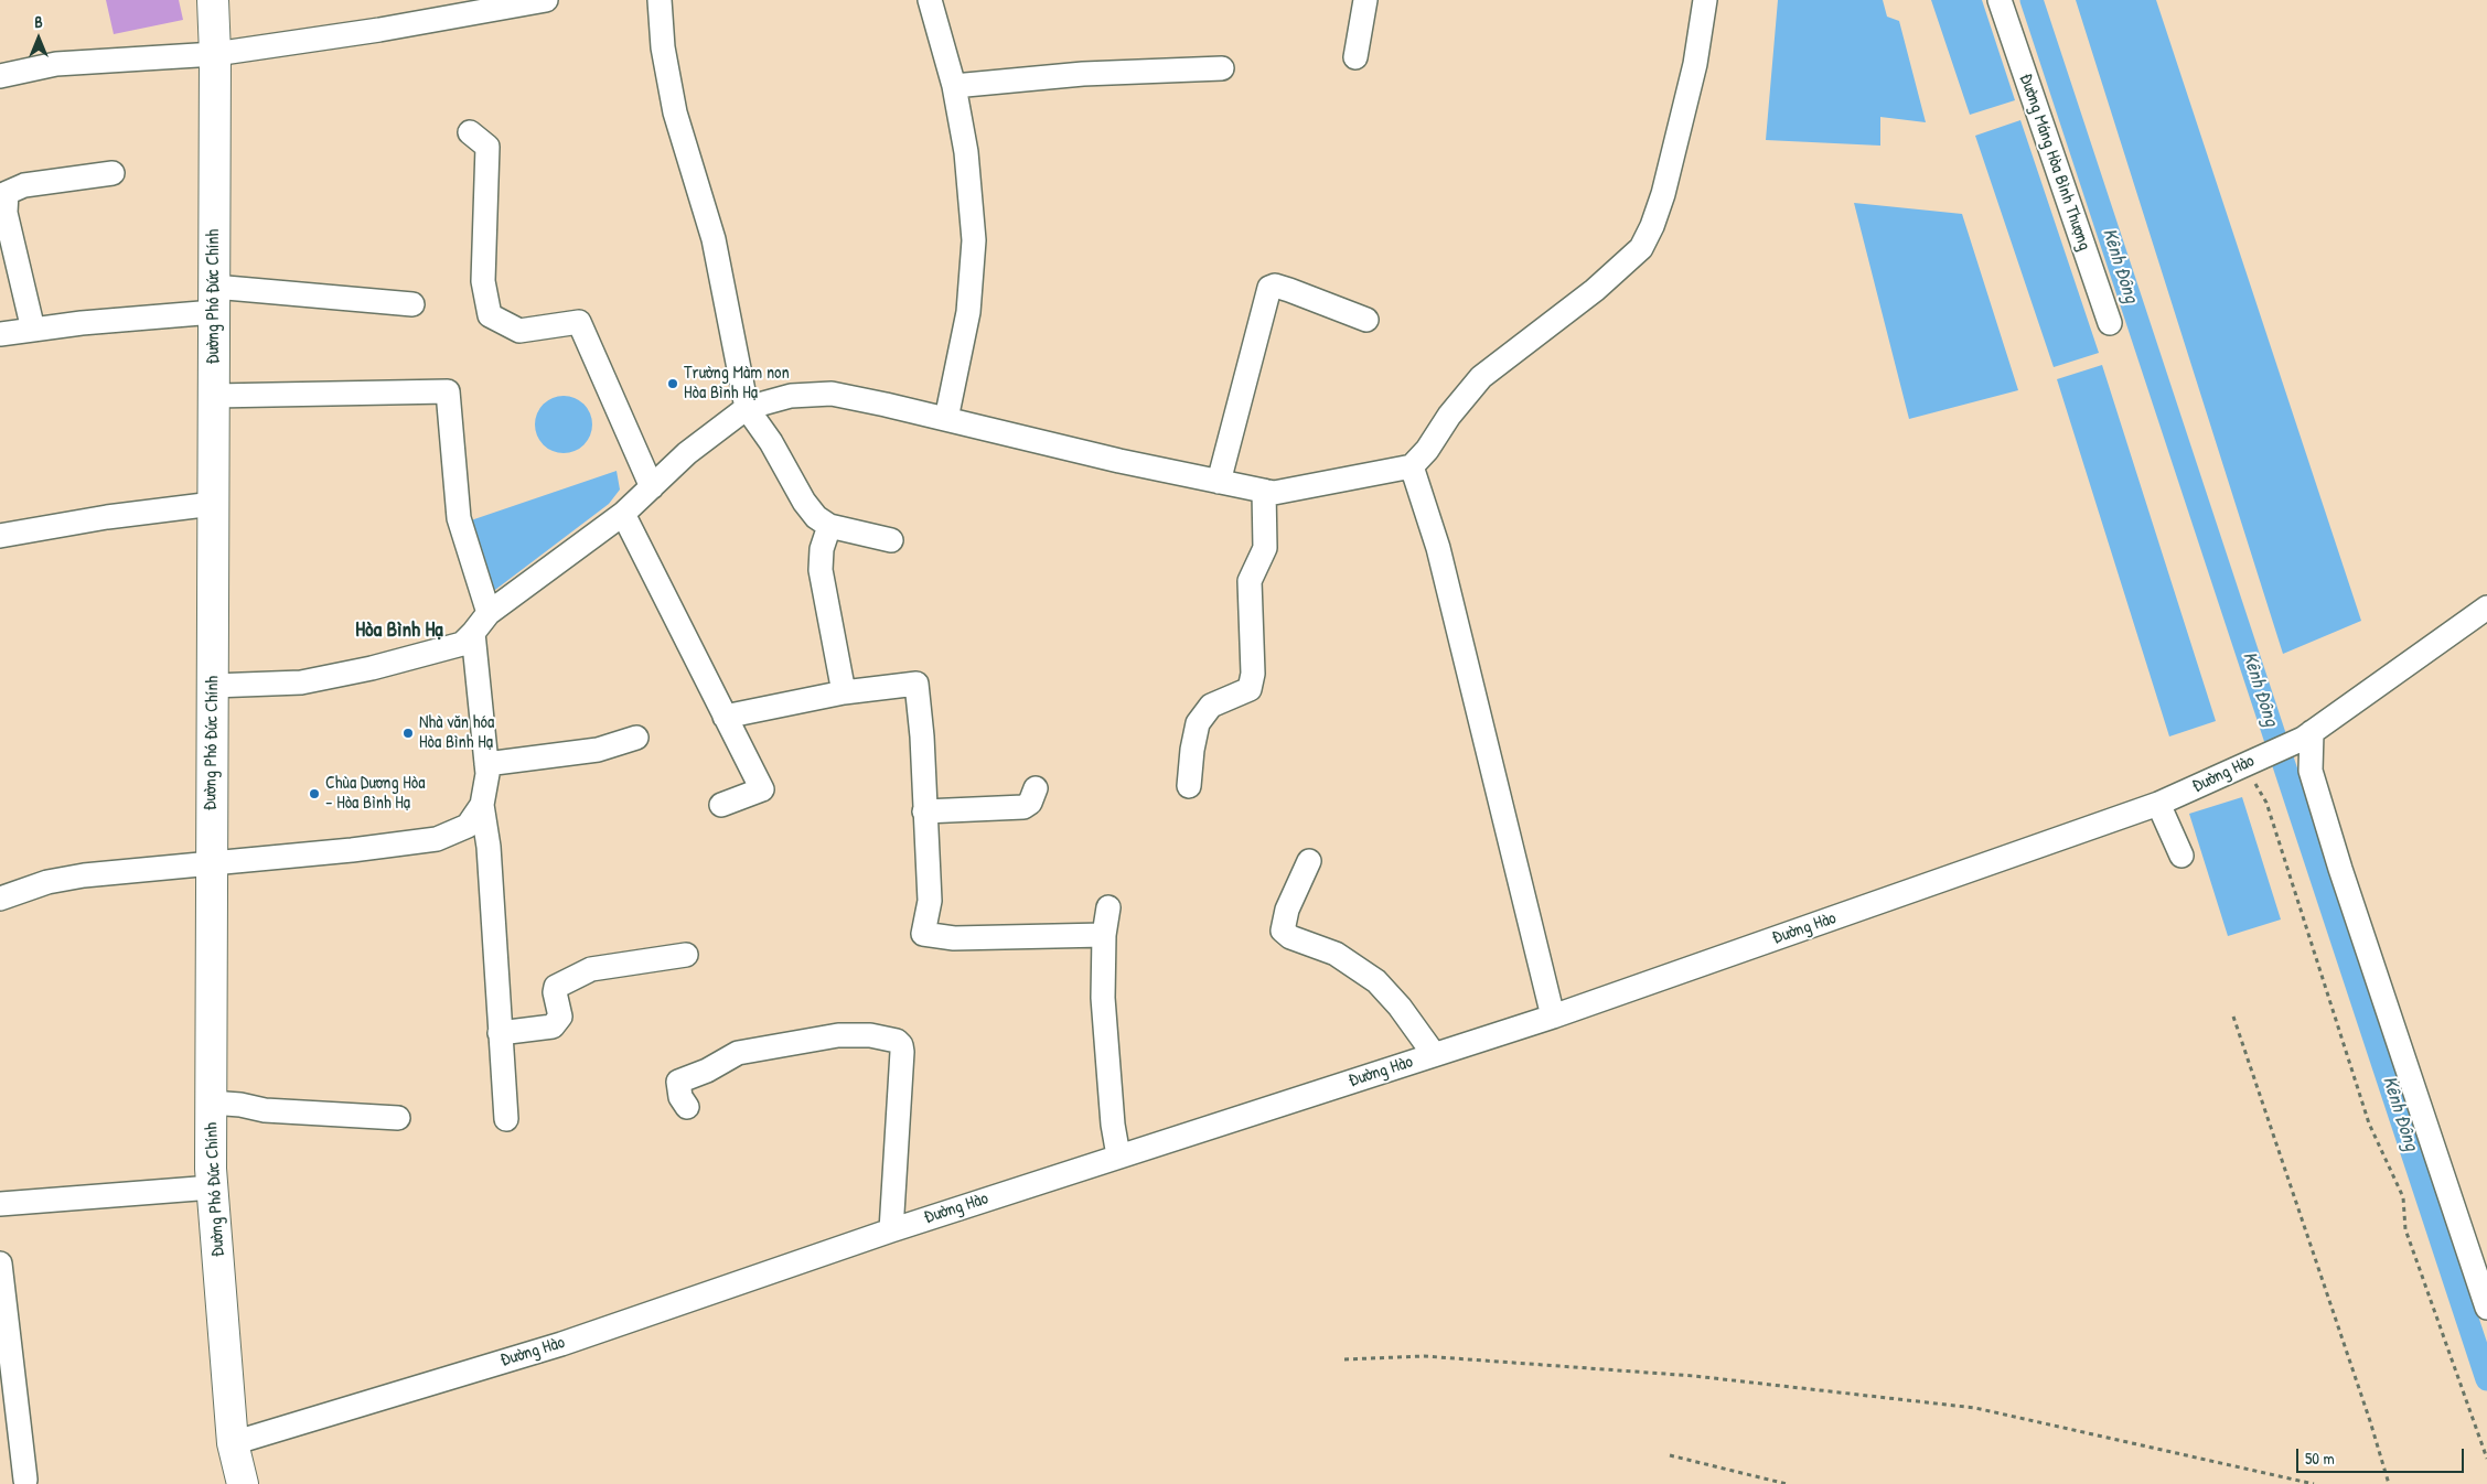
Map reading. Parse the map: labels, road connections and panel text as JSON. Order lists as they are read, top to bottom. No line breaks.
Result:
{"streets":{"main road":["Đường Phó Đức Chính"],"street":["Đường Máng Hòa Bình Thượng","Đường Hào"]},"crossings":[["Đường Phó Đức Chính","Đường Hào"]],"districts":["Hòa Bình Hạ"],"water":["Kênh Đông"],"places":["Trường Màm non Hòa Bình Hạ","Nhà văn hóa Hòa Bình Hạ","Chùa Dương Hòa - Hòa Bình Hạ"],"scale_bar":"50 m","north":"top"}
